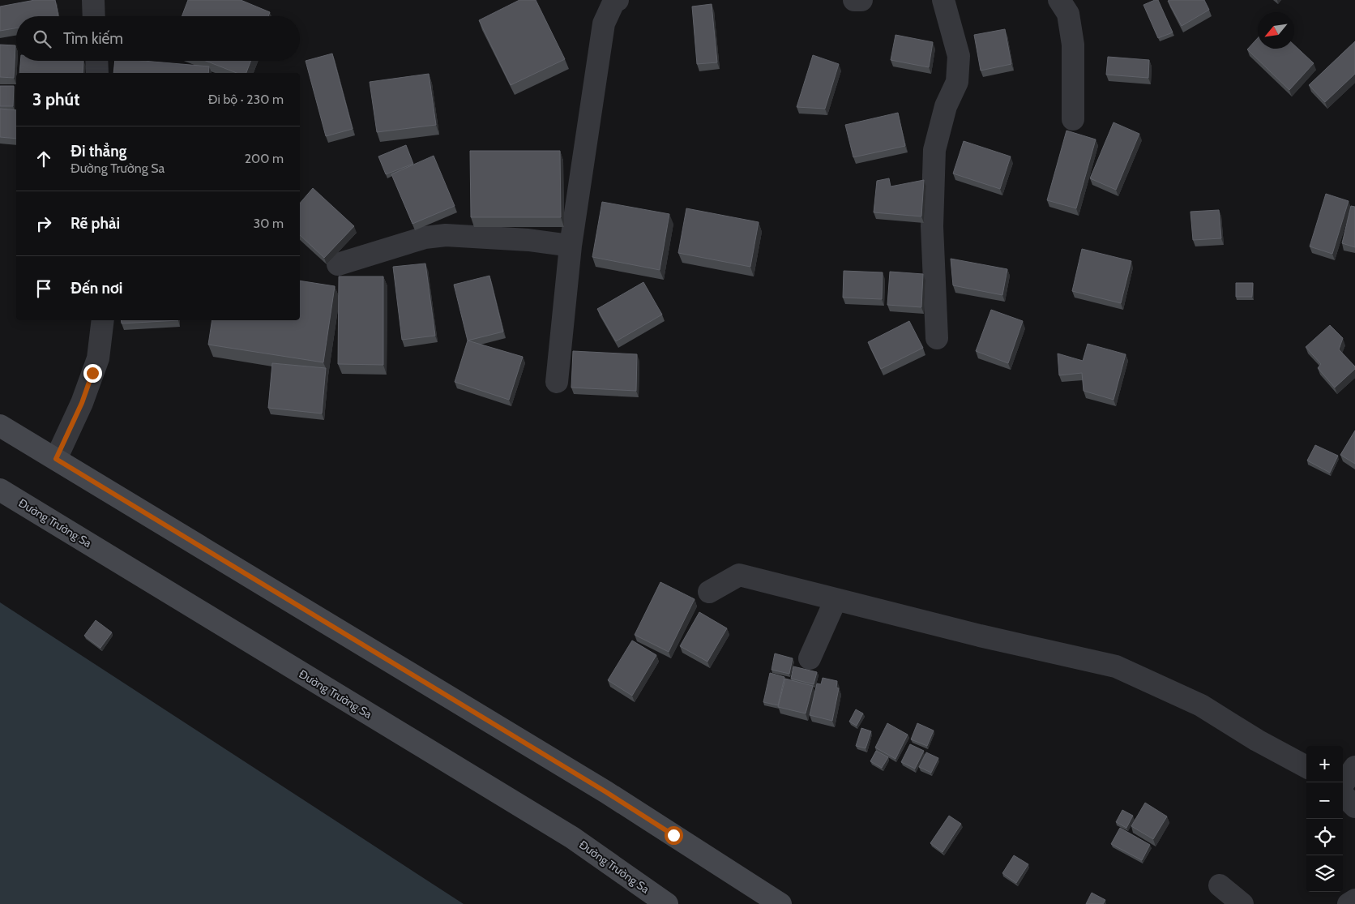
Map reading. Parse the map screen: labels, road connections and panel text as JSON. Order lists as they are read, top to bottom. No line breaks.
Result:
{"streets":{"main road":["Đường Trường Sa"]},"north":"bottom left","page":{"search":"Tìm kiếm","heading":["3 phút","Đi bộ · 230 m"],"list":[["Đi thẳng","Đường Trường Sa","200 m"],["Rẽ phải","30 m"],"Đến nơi"],"map_buttons":["+","−"]}}
